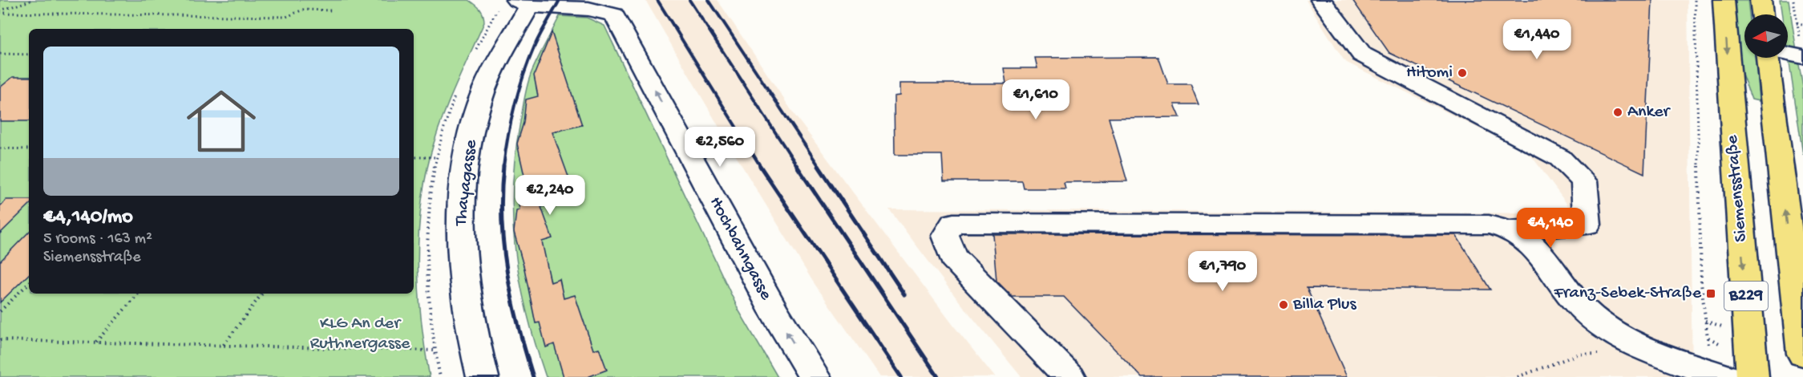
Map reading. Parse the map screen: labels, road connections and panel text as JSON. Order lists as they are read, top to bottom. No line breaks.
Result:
{"streets":{"main road":["Siemensstraße","B229"],"street":["Thayagasse","Hochbahngasse"]},"crossings":[["Thayagasse","Hochbahngasse"]],"one_way":["Hochbahngasse"],"parks":["KLG An der Ruthnergasse"],"places":{"other":["Hitomi","Anker","Billa Plus"],"transit":["Franz-Sebek-Straße"]},"north":"left","page":{"price":["€1,440","€1,610","€2,560","€2,240","€4,140","€1,790"],"list":[{"name":"€4,140/mo","note":"5 rooms · 163 m² · Siemensstraße"}]}}
